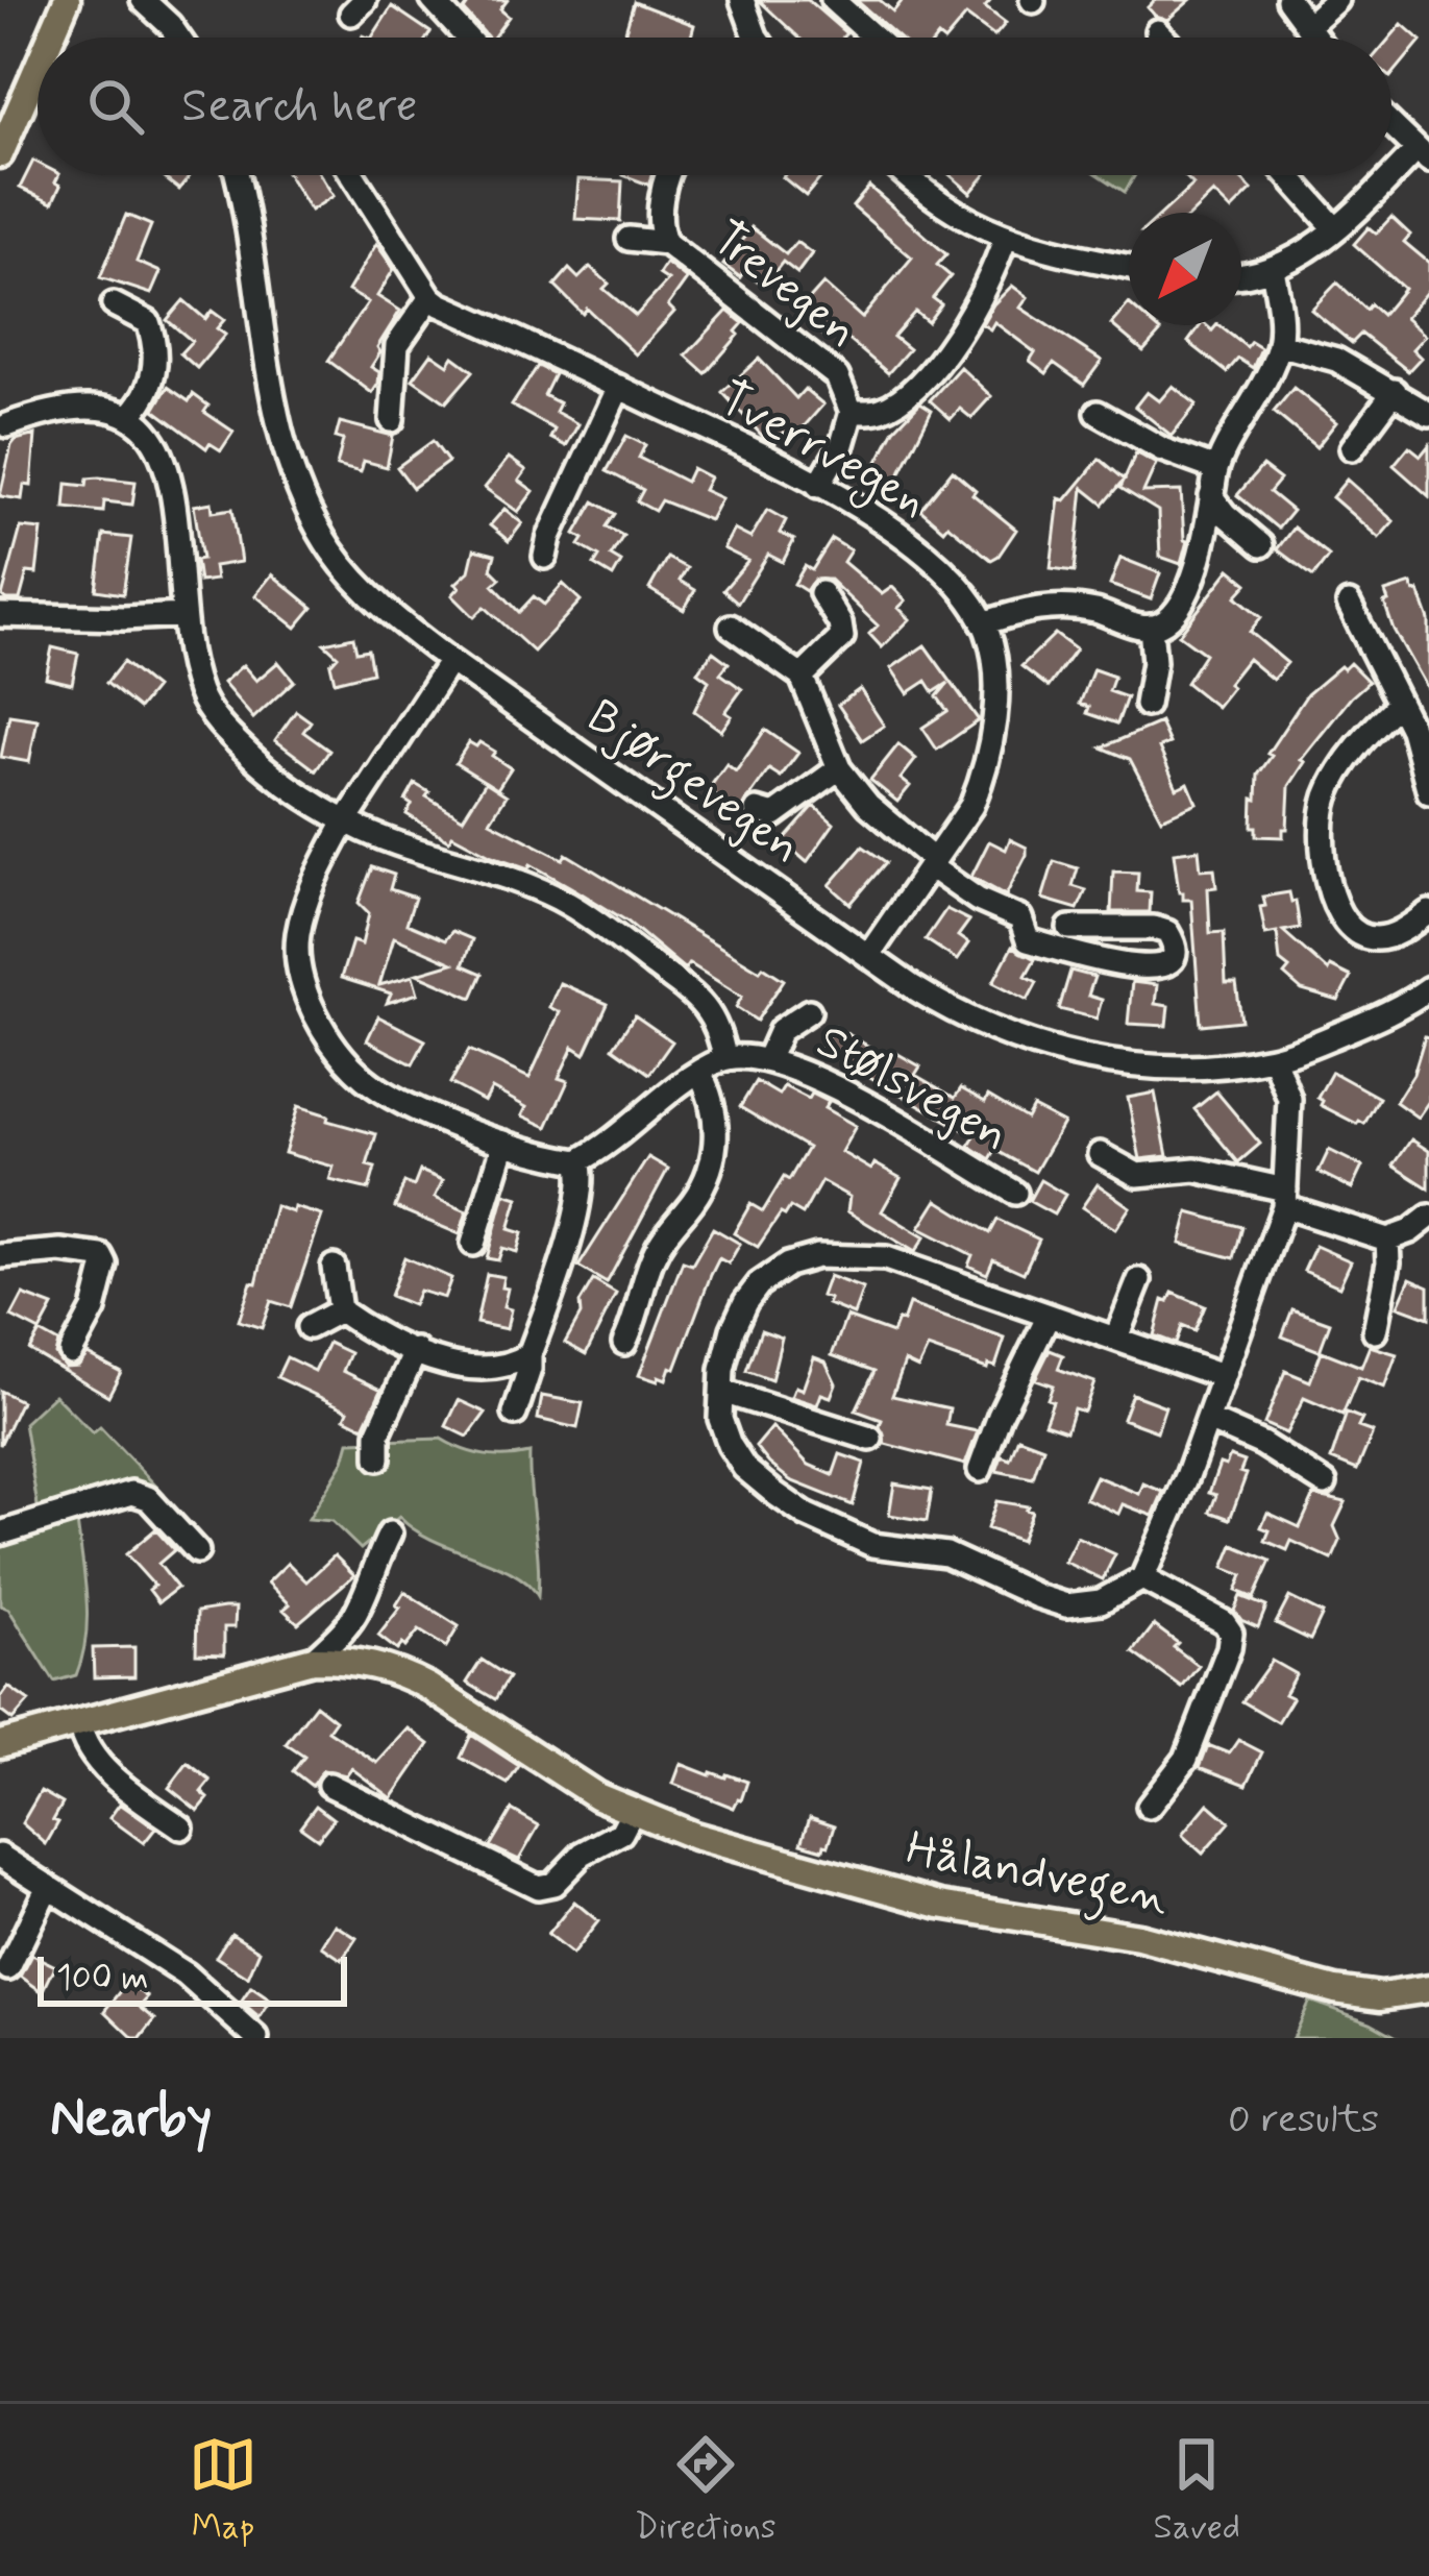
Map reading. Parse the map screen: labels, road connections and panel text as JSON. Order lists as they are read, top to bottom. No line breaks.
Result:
{"streets":{"main road":["Hålandvegen"],"street":["Trevegen","Tverrvegen","Bjørgevegen","Stølsvegen"]},"crossings":[["Trevegen","Tverrvegen"],["Tverrvegen","Bjørgevegen"]],"scale_bar":"100 m","north":"bottom left","page":{"search":"Search here","scale":"100 m","heading":["Nearby","0 results"],"nav":["Map","Directions","Saved"]}}
